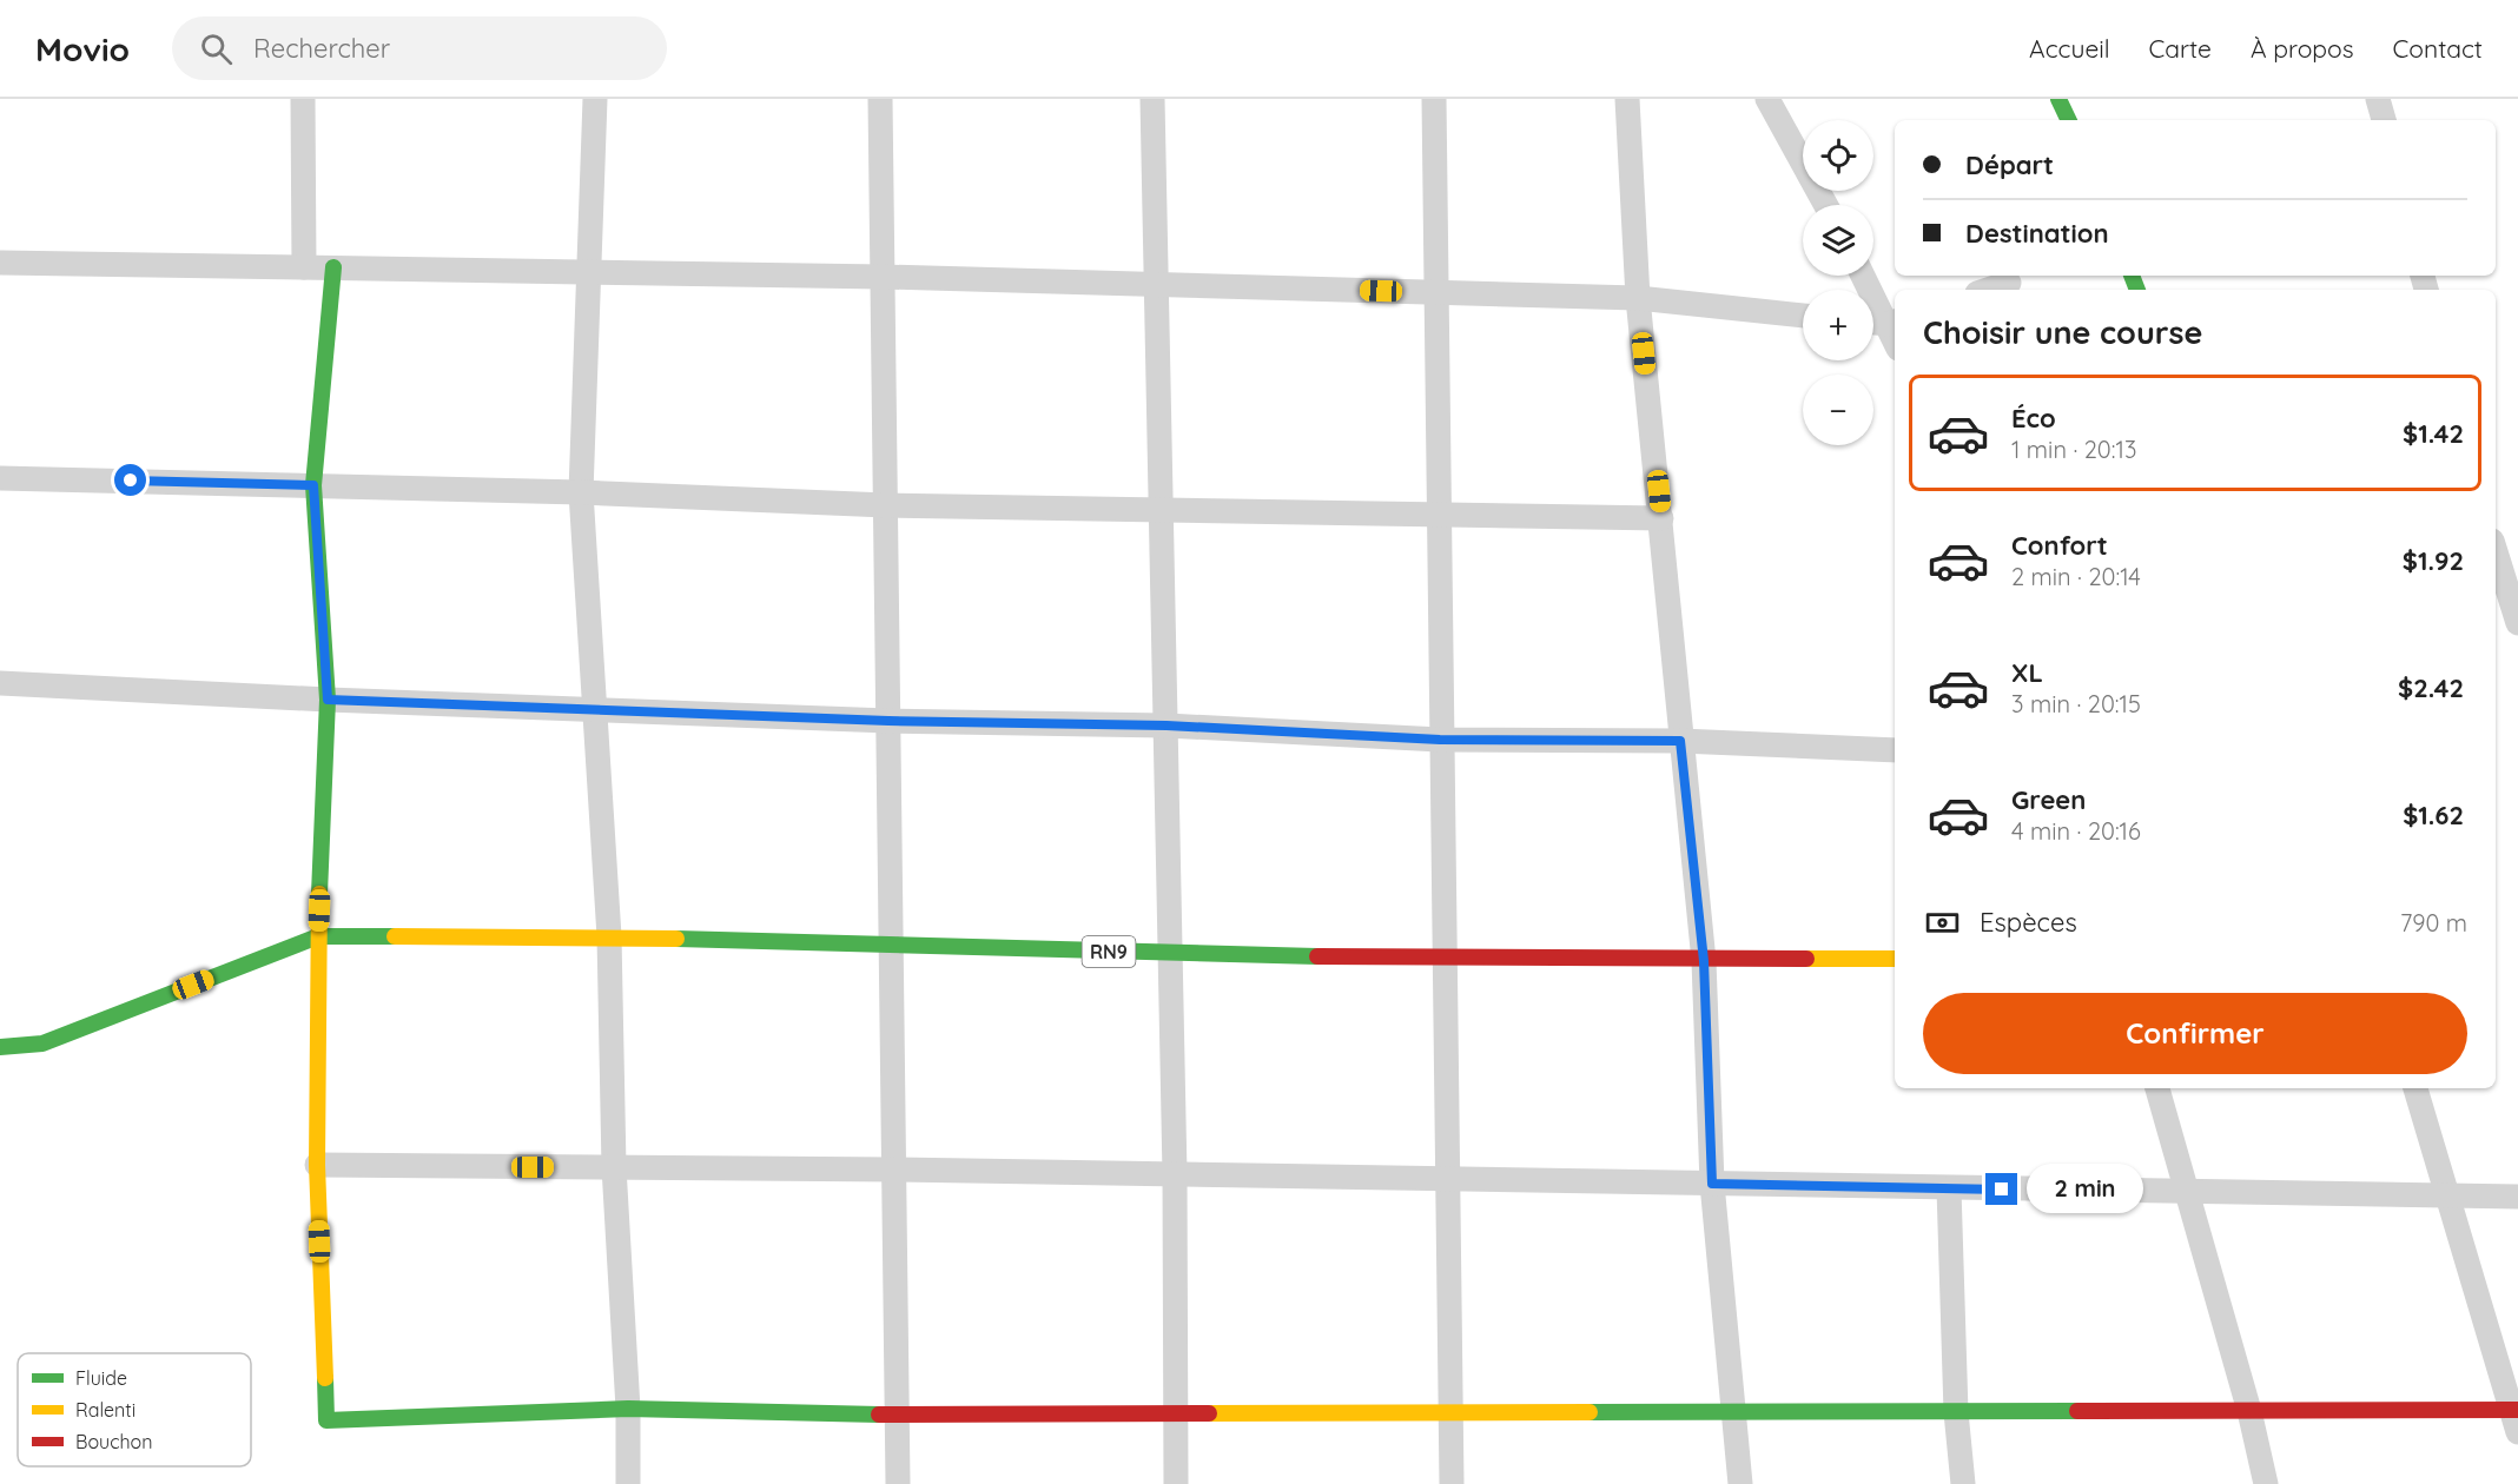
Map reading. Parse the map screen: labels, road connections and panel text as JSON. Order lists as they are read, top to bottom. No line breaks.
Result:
{"streets":{"street":["RN9"]},"legend":["Fluide","Ralenti","Bouchon"],"page":{"header":"Movio","search":"Rechercher","nav":["Accueil","Carte","À propos","Contact"],"map_buttons":["+","−"],"banner":["Départ","Destination"],"heading":"Choisir une course","list":[{"name":"Éco","note":"1 min · 20:13","value":"$1.42"},{"name":"Confort","note":"2 min · 20:14","value":"$1.92"},{"name":"XL","note":"3 min · 20:15","value":"$2.42"},{"name":"Green","note":"4 min · 20:16","value":"$1.62"}],"pay":["Espèces","790 m"],"buttons":"Confirmer","bubble":"2 min"}}
